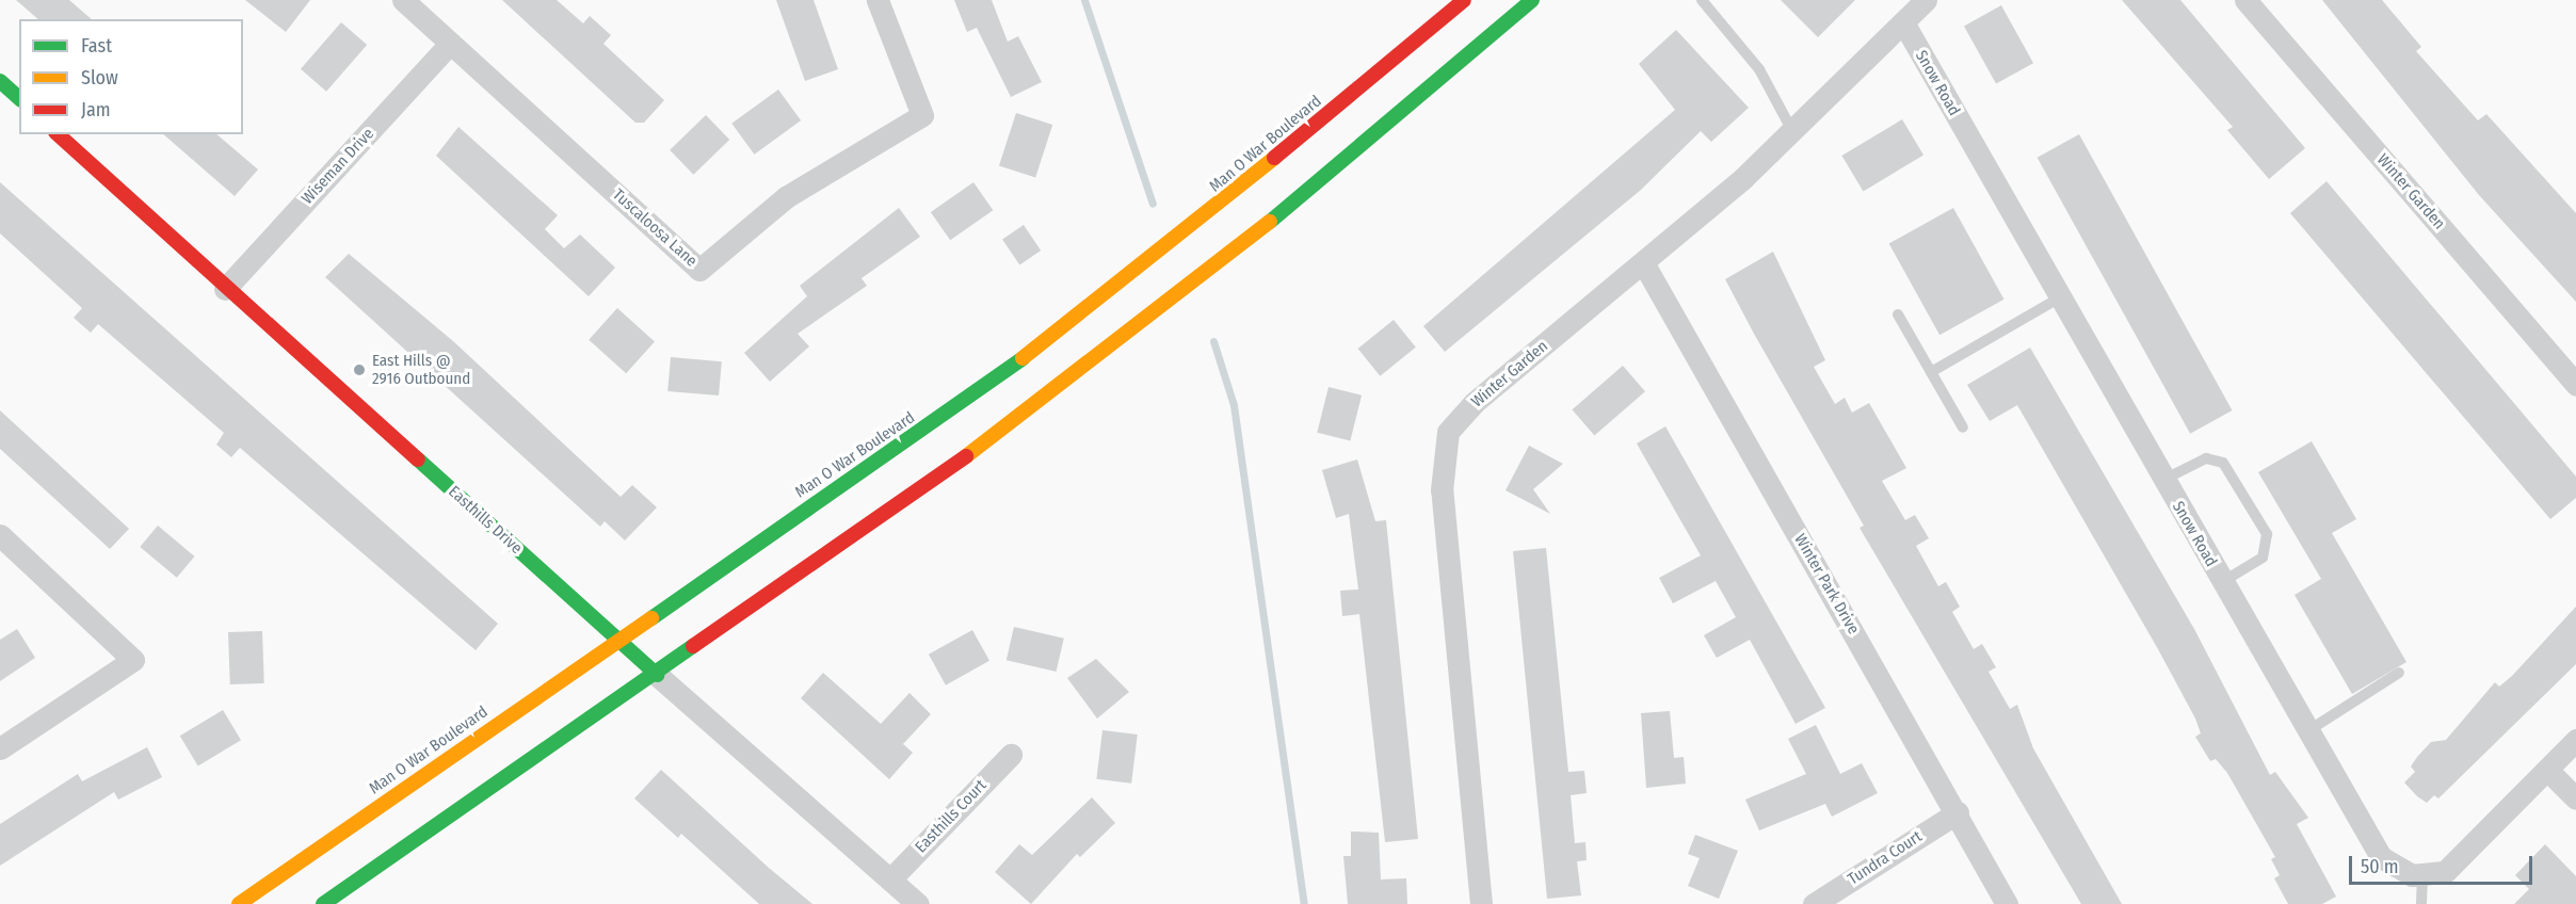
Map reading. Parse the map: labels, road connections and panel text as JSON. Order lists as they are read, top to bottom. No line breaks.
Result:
{"streets":{"main road":["Man O War Boulevard","Easthills Drive"],"street":["Snow Road","Wiseman Drive","Winter Garden","Tuscaloosa Lane","Winter Park Drive","Easthills Court","Tundra Court"]},"crossings":[["Snow Road","Winter Garden"],["Man O War Boulevard","Easthills Drive"],["Wiseman Drive","Tuscaloosa Lane"],["Wiseman Drive","Easthills Drive"],["Winter Garden","Winter Park Drive"],["Easthills Drive","Easthills Court"],["Winter Park Drive","Tundra Court"]],"places":["East Hills @ 2916 Outbound"],"legend":["Fast","Slow","Jam"],"scale_bar":"50 m"}
